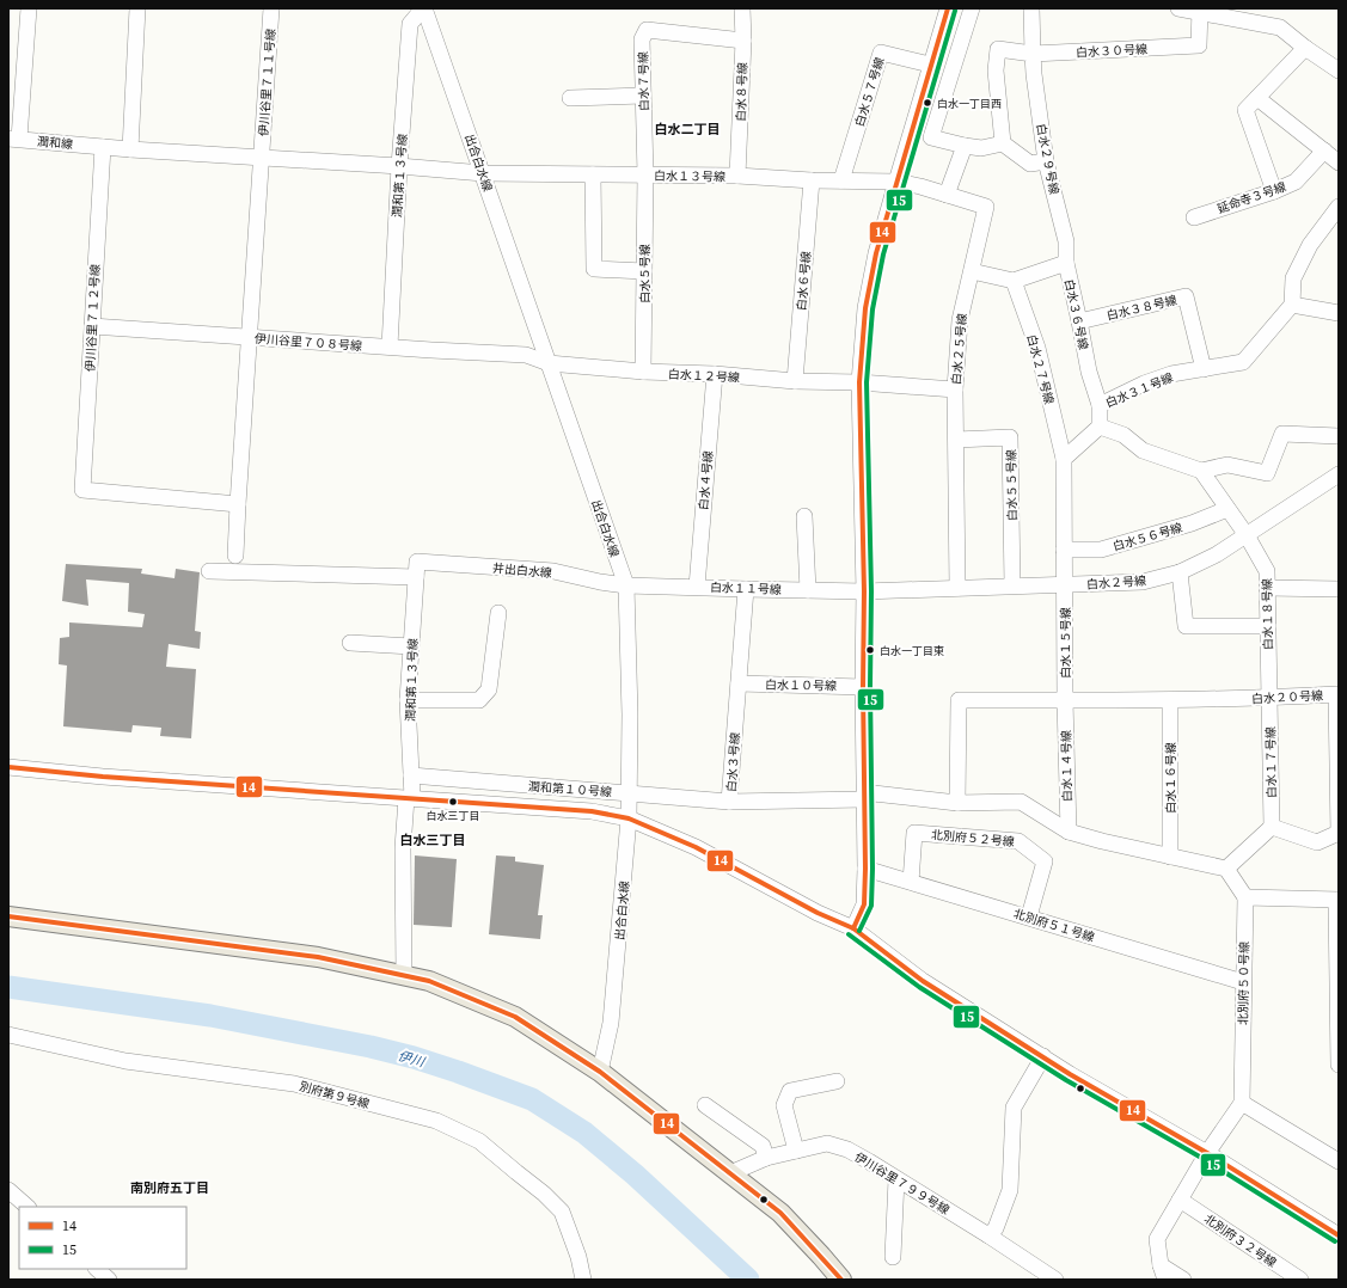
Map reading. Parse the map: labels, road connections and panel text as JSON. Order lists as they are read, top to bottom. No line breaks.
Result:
{"streets":{"street":["白水３０号線","白水７号線","伊川谷里７１１号線","白水８号線","白水５７号線","潤和線","白水２９号線","出合白水線","潤和第１３号線","白水１３号線","延命寺３号線","白水５号線","白水６号線","白水３８号線","白水３６号線","伊川谷里７１２号線","伊川谷里７０８号線","白水２５号線","白水２７号線","白水１２号線","白水３１号線","白水４号線","白水５５号線","白水５６号線","井出白水線","白水２号線","白水１１号線","白水１８号線","白水１５号線","白水１０号線","白水２０号線","白水３号線","白水１７号線","白水１４号線","白水１６号線","潤和第１０号線","北別府５２号線","北別府５１号線","北別府５０号線","別府第９号線","伊川谷里７９９号線","北別府３２号線"]},"crossings":[["白水３０号線","白水２９号線"],["白水７号線","白水８号線"],["白水７号線","白水１３号線"],["白水７号線","白水５号線"],["伊川谷里７１１号線","潤和線"],["伊川谷里７１１号線","白水１３号線"],["伊川谷里７１１号線","伊川谷里７１２号線"],["伊川谷里７１１号線","伊川谷里７０８号線"],["白水８号線","白水１３号線"],["白水５７号線","白水１３号線"],["潤和線","白水１３号線"],["潤和線","伊川谷里７１２号線"],["白水２９号線","白水３６号線"],["出合白水線","潤和第１３号線"],["出合白水線","白水１３号線"],["出合白水線","伊川谷里７０８号線"],["出合白水線","白水１２号線"],["出合白水線","井出白水線"],["出合白水線","白水１１号線"],["出合白水線","潤和第１０号線"],["潤和第１３号線","白水１３号線"],["潤和第１３号線","伊川谷里７０８号線"],["潤和第１３号線","井出白水線"],["潤和第１３号線","潤和第１０号線"],["白水１３号線","白水５号線"],["白水１３号線","白水６号線"],["白水１３号線","白水２５号線"],["白水５号線","白水１２号線"],["白水６号線","白水１２号線"],["白水３８号線","白水３６号線"],["白水３８号線","白水３１号線"],["白水３６号線","白水２７号線"],["白水３６号線","白水３１号線"],["伊川谷里７１２号線","伊川谷里７０８号線"],["伊川谷里７０８号線","白水１２号線"],["白水２５号線","白水１２号線"],["白水２５号線","白水５５号線"],["白水２５号線","白水２号線"],["白水１２号線","白水４号線"],["白水４号線","白水１１号線"],["白水５５号線","白水２号線"],["白水５６号線","白水１８号線"],["井出白水線","白水１１号線"],["白水２号線","白水１１号線"],["白水２号線","白水１８号線"],["白水２号線","白水１５号線"],["白水１１号線","白水３号線"],["白水１８号線","白水２０号線"],["白水１８号線","白水１７号線"],["白水１５号線","白水２０号線"],["白水１５号線","白水１４号線"],["白水１０号線","白水３号線"],["白水２０号線","白水１７号線"],["白水２０号線","白水１４号線"],["白水２０号線","白水１６号線"],["白水３号線","潤和第１０号線"],["北別府５２号線","北別府５１号線"],["北別府５１号線","北別府５０号線"]],"districts":["白水二丁目","白水三丁目","南別府五丁目"],"water":["伊川"],"places":["白水一丁目西","白水一丁目東","白水三丁目"],"lines":["transit line 14","transit line 15"],"legend":["14","15"]}
